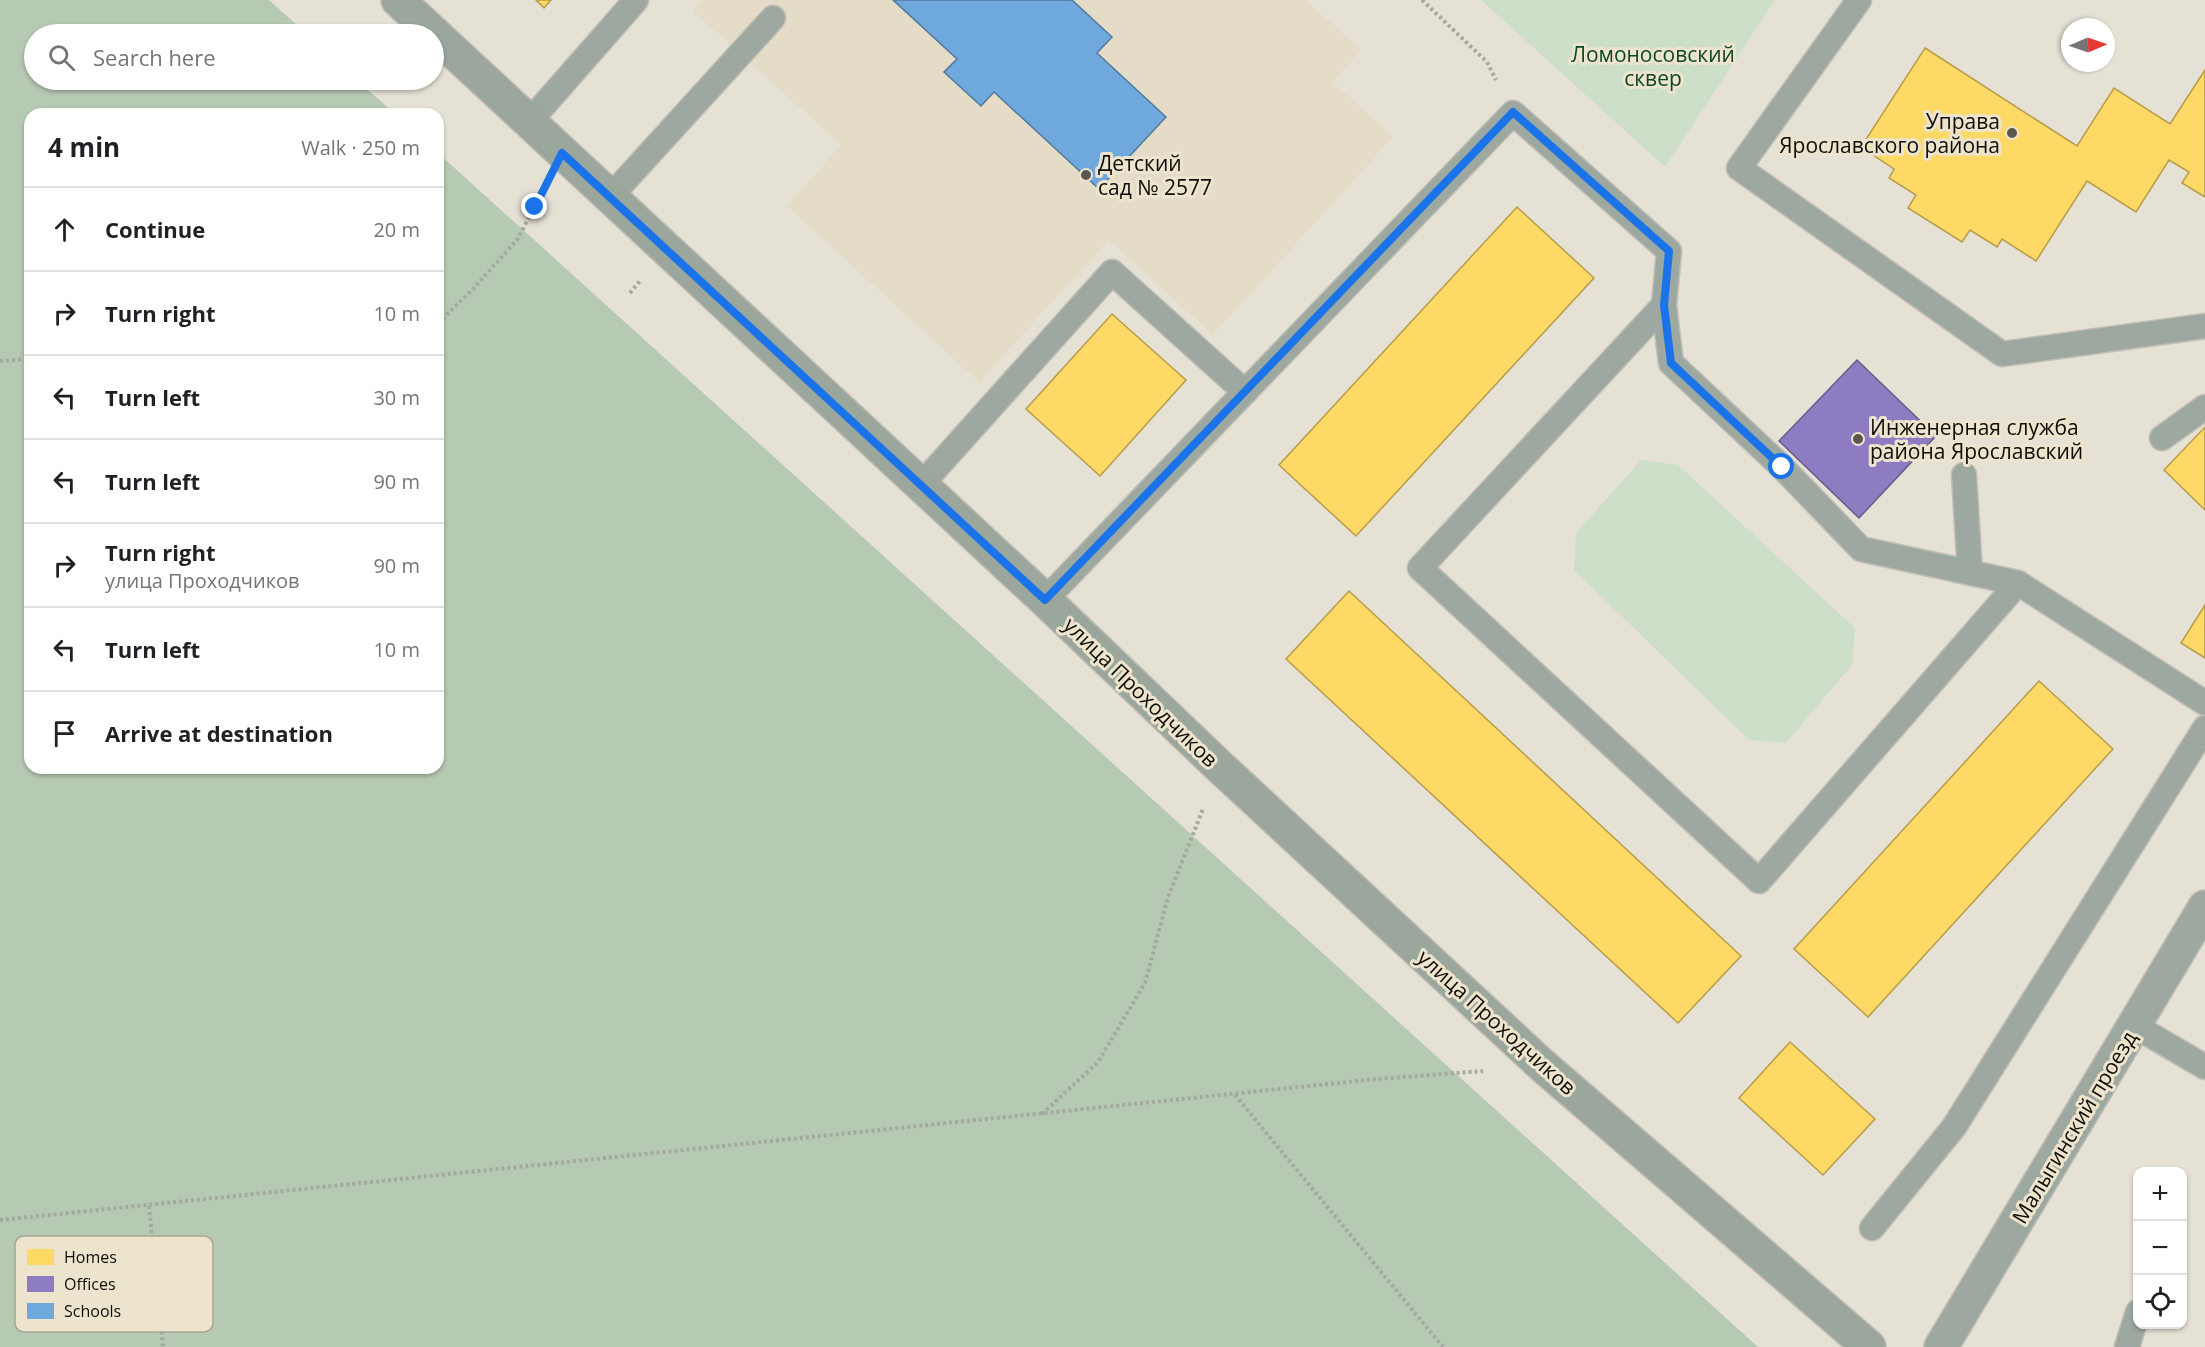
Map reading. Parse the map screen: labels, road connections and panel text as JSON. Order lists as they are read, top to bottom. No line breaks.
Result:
{"streets":{"street":["улица Проходчиков","Малыгинский проезд"]},"parks":["Ломоносовский сквер"],"places":["Управа Ярославского района","Детский сад № 2577","Инженерная служба района Ярославский"],"legend":["Homes","Offices","Schools"],"north":"right","page":{"search":"Search here","heading":["4 min","Walk · 250 m"],"list":[["Continue","20 m"],["Turn right","10 m"],["Turn left","30 m"],["Turn left","90 m"],["Turn right","улица Проходчиков","90 m"],["Turn left","10 m"],"Arrive at destination"],"map_buttons":["+","−"]}}
